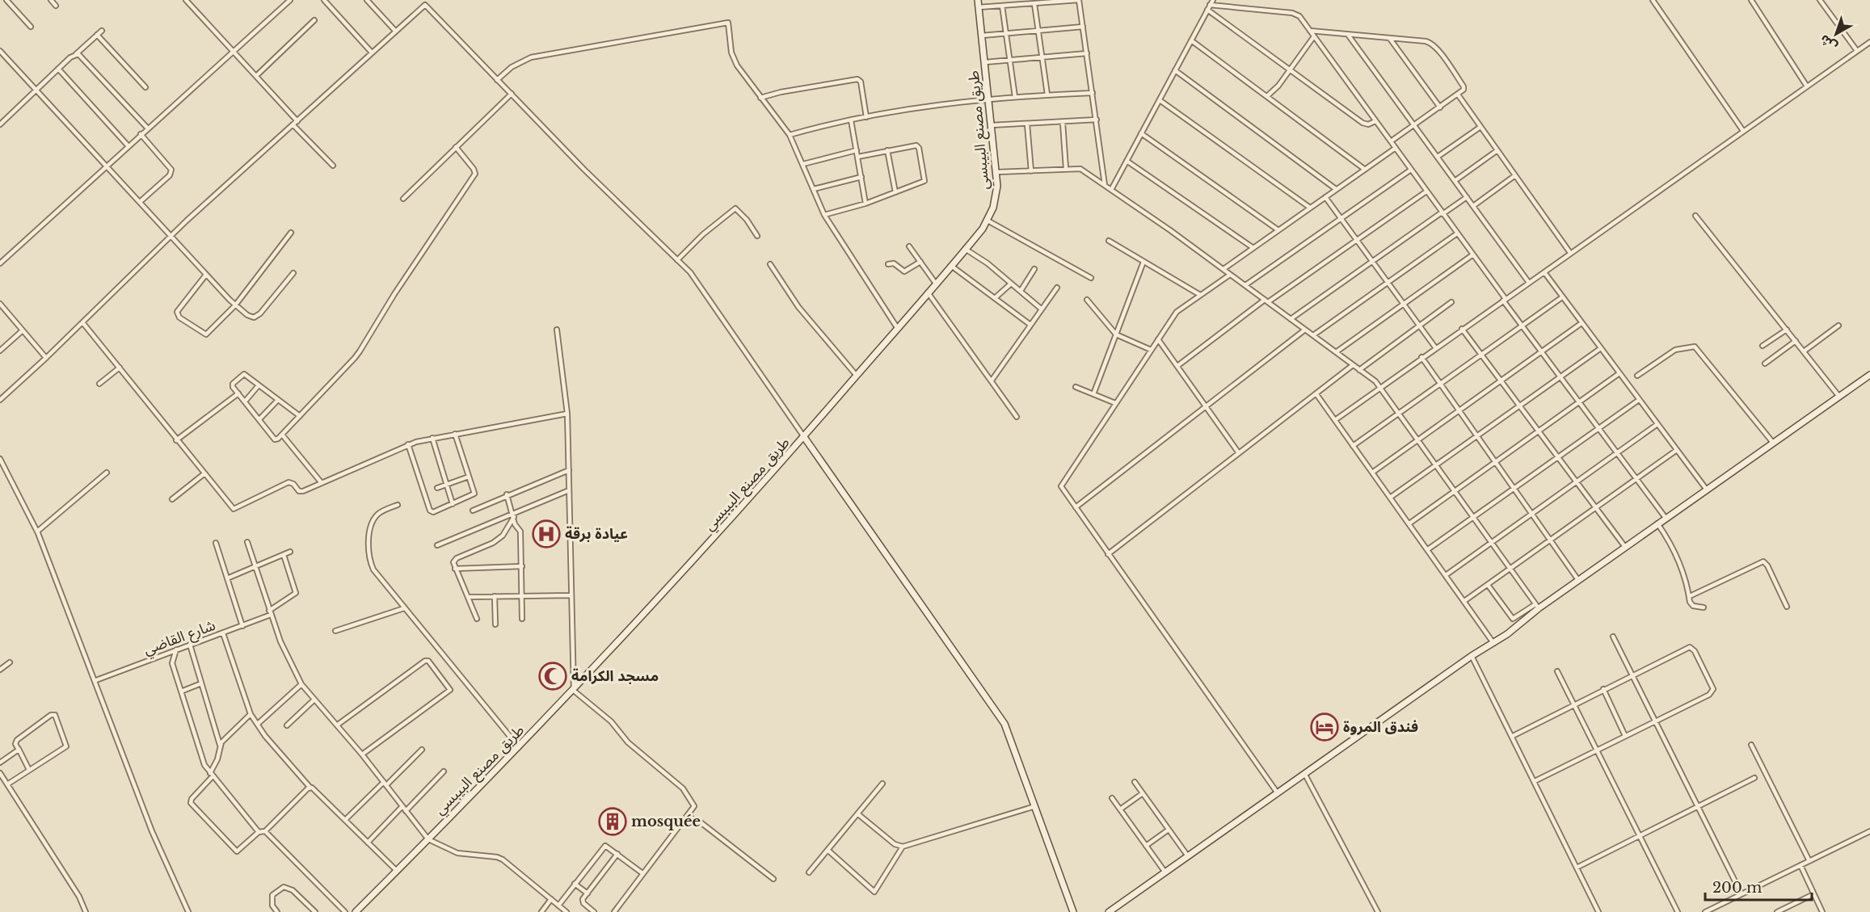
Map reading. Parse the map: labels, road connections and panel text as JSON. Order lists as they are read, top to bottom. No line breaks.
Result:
{"streets":{"street":["طريق مصنع البيبسي","شارع القاضي"]},"places":{"hospital":["عيادة برقة"],"mosque":["مسجد الكرامة"],"hotel":["فندق المروة"],"building":["mosquée"]},"scale_bar":"200 m","north":"bottom left"}
